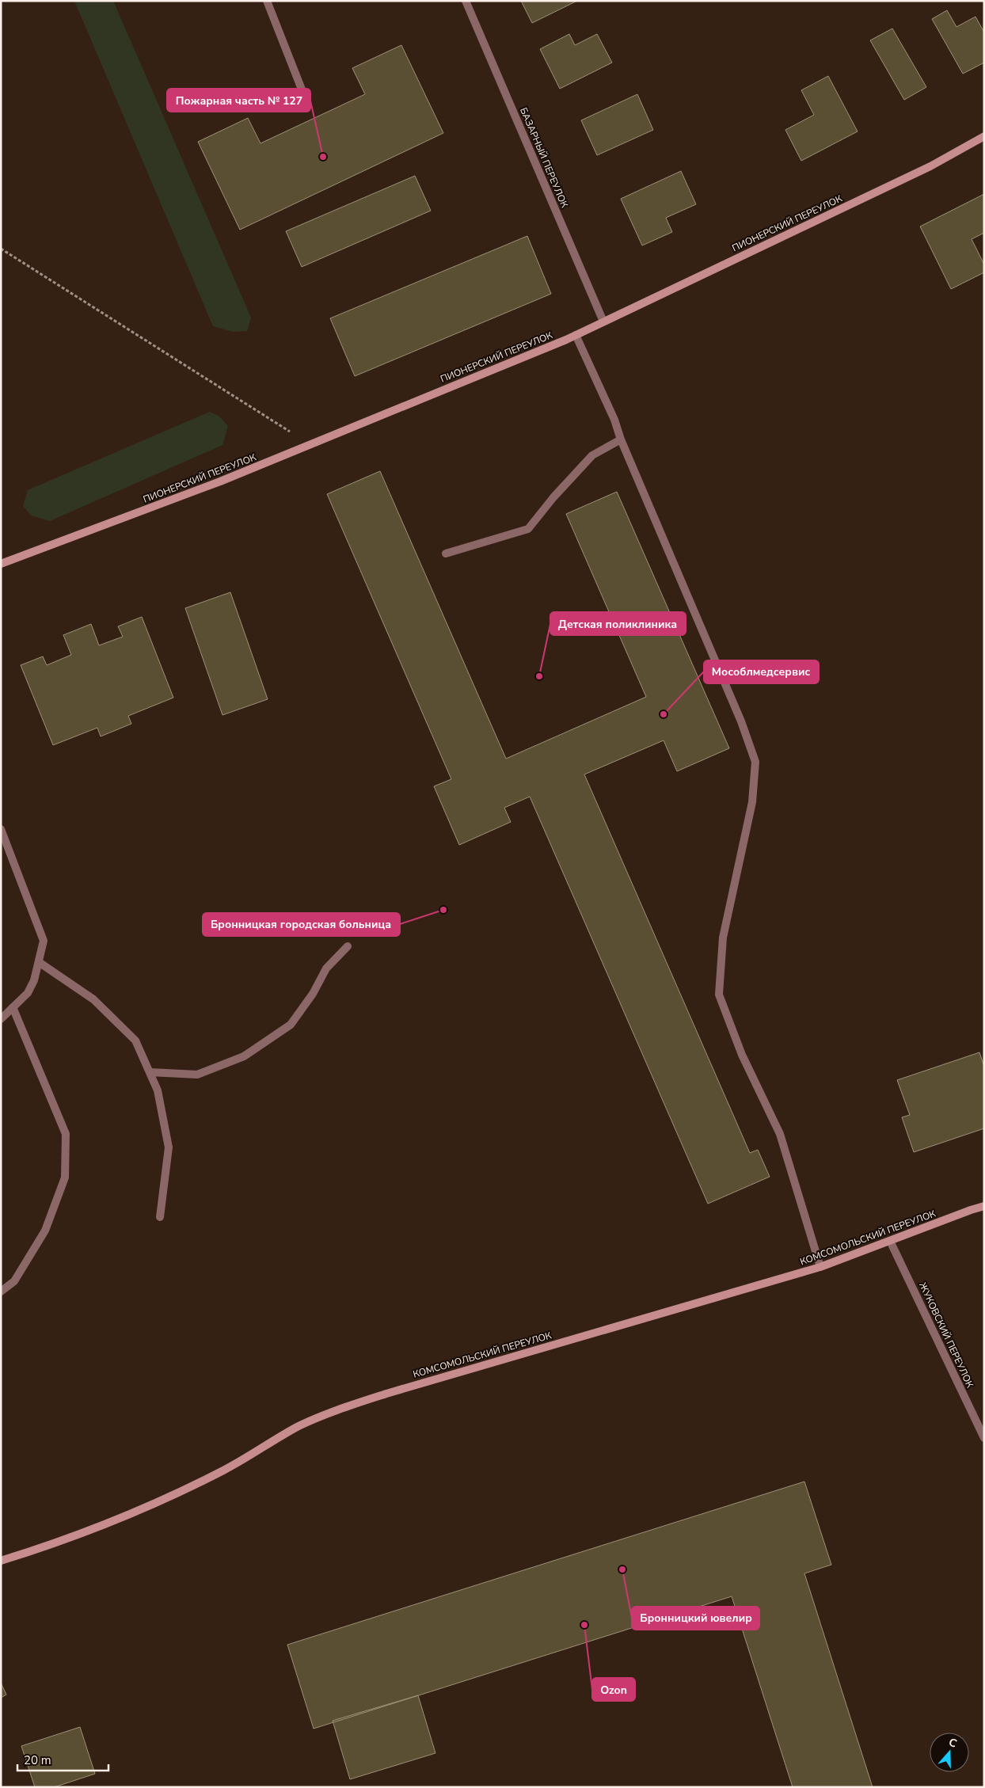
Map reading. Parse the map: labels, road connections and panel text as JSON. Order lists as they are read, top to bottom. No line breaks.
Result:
{"streets":{"street":["БАЗАРНЫЙ ПЕРЕУЛОК","ПИОНЕРСКИЙ ПЕРЕУЛОК","КОМСОМОЛЬСКИЙ ПЕРЕУЛОК","ЖУКОВСКИЙ ПЕРЕУЛОК"]},"crossings":[["БАЗАРНЫЙ ПЕРЕУЛОК","ПИОНЕРСКИЙ ПЕРЕУЛОК"],["КОМСОМОЛЬСКИЙ ПЕРЕУЛОК","ЖУКОВСКИЙ ПЕРЕУЛОК"]],"places":["Пожарная часть № 127","Детская поликлиника","Мособлмедсервис","Бронницкая городская больница","Бронницкий ювелир","Ozon"],"scale_bar":"20 m","north":"top"}
